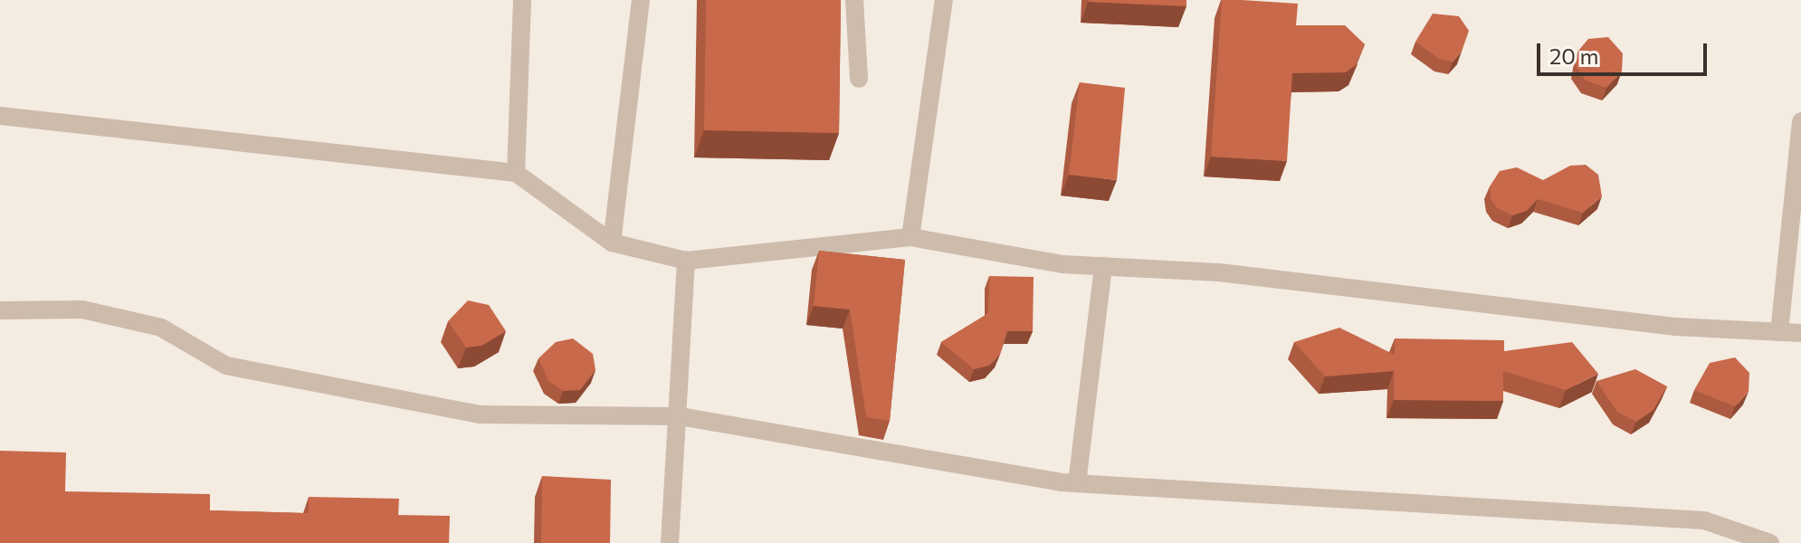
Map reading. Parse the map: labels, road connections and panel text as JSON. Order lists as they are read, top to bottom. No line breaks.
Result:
{"scale_bar":"20 m"}
